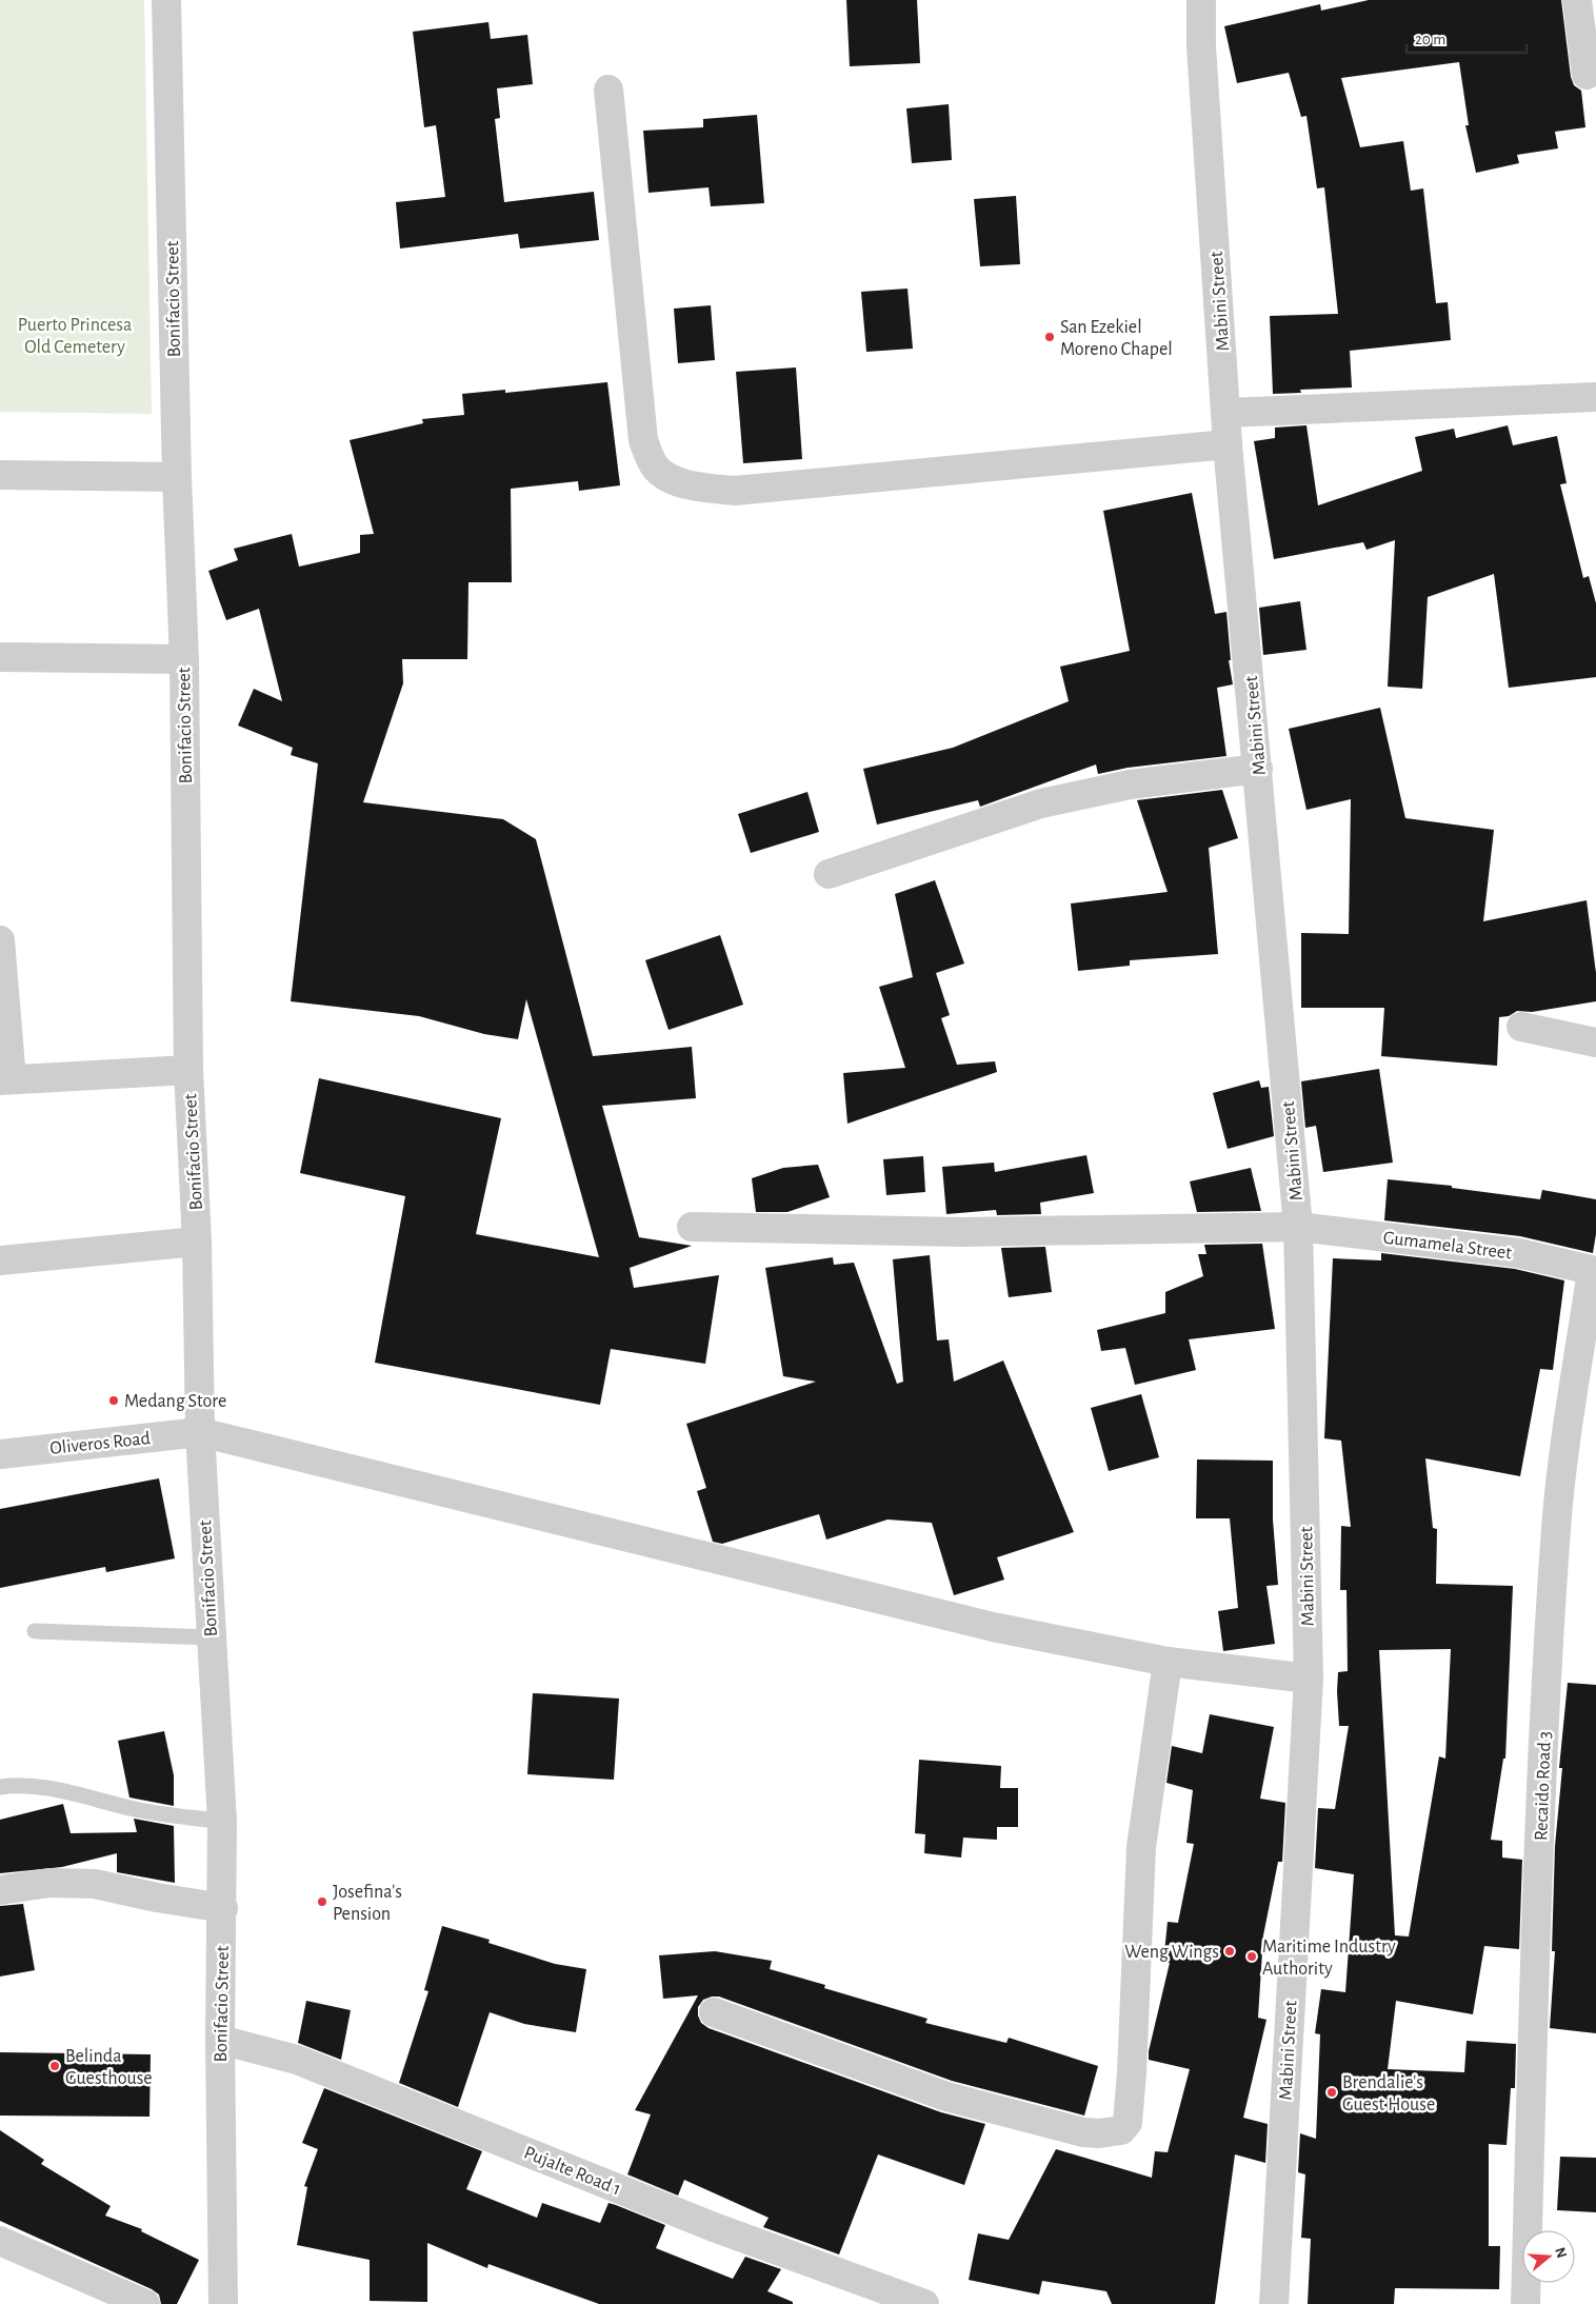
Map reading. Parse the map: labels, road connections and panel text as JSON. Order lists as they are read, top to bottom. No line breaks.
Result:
{"streets":{"street":["Bonifacio Street","Mabini Street","Gumamela Street","Oliveros Road","Recaido Road 3","Pujalte Road 1"]},"crossings":[["Bonifacio Street","Oliveros Road"],["Bonifacio Street","Pujalte Road 1"],["Mabini Street","Gumamela Street"],["Mabini Street","Oliveros Road"],["Gumamela Street","Recaido Road 3"]],"parks":["Puerto Princesa Old Cemetery"],"places":["San Ezekiel Moreno Chapel","Medang Store","Josefina's Pension","Weng Wings","Maritime Industry Authority","Belinda Guesthouse","Brendalie's Guest House"],"scale_bar":"20 m","north":"right"}
